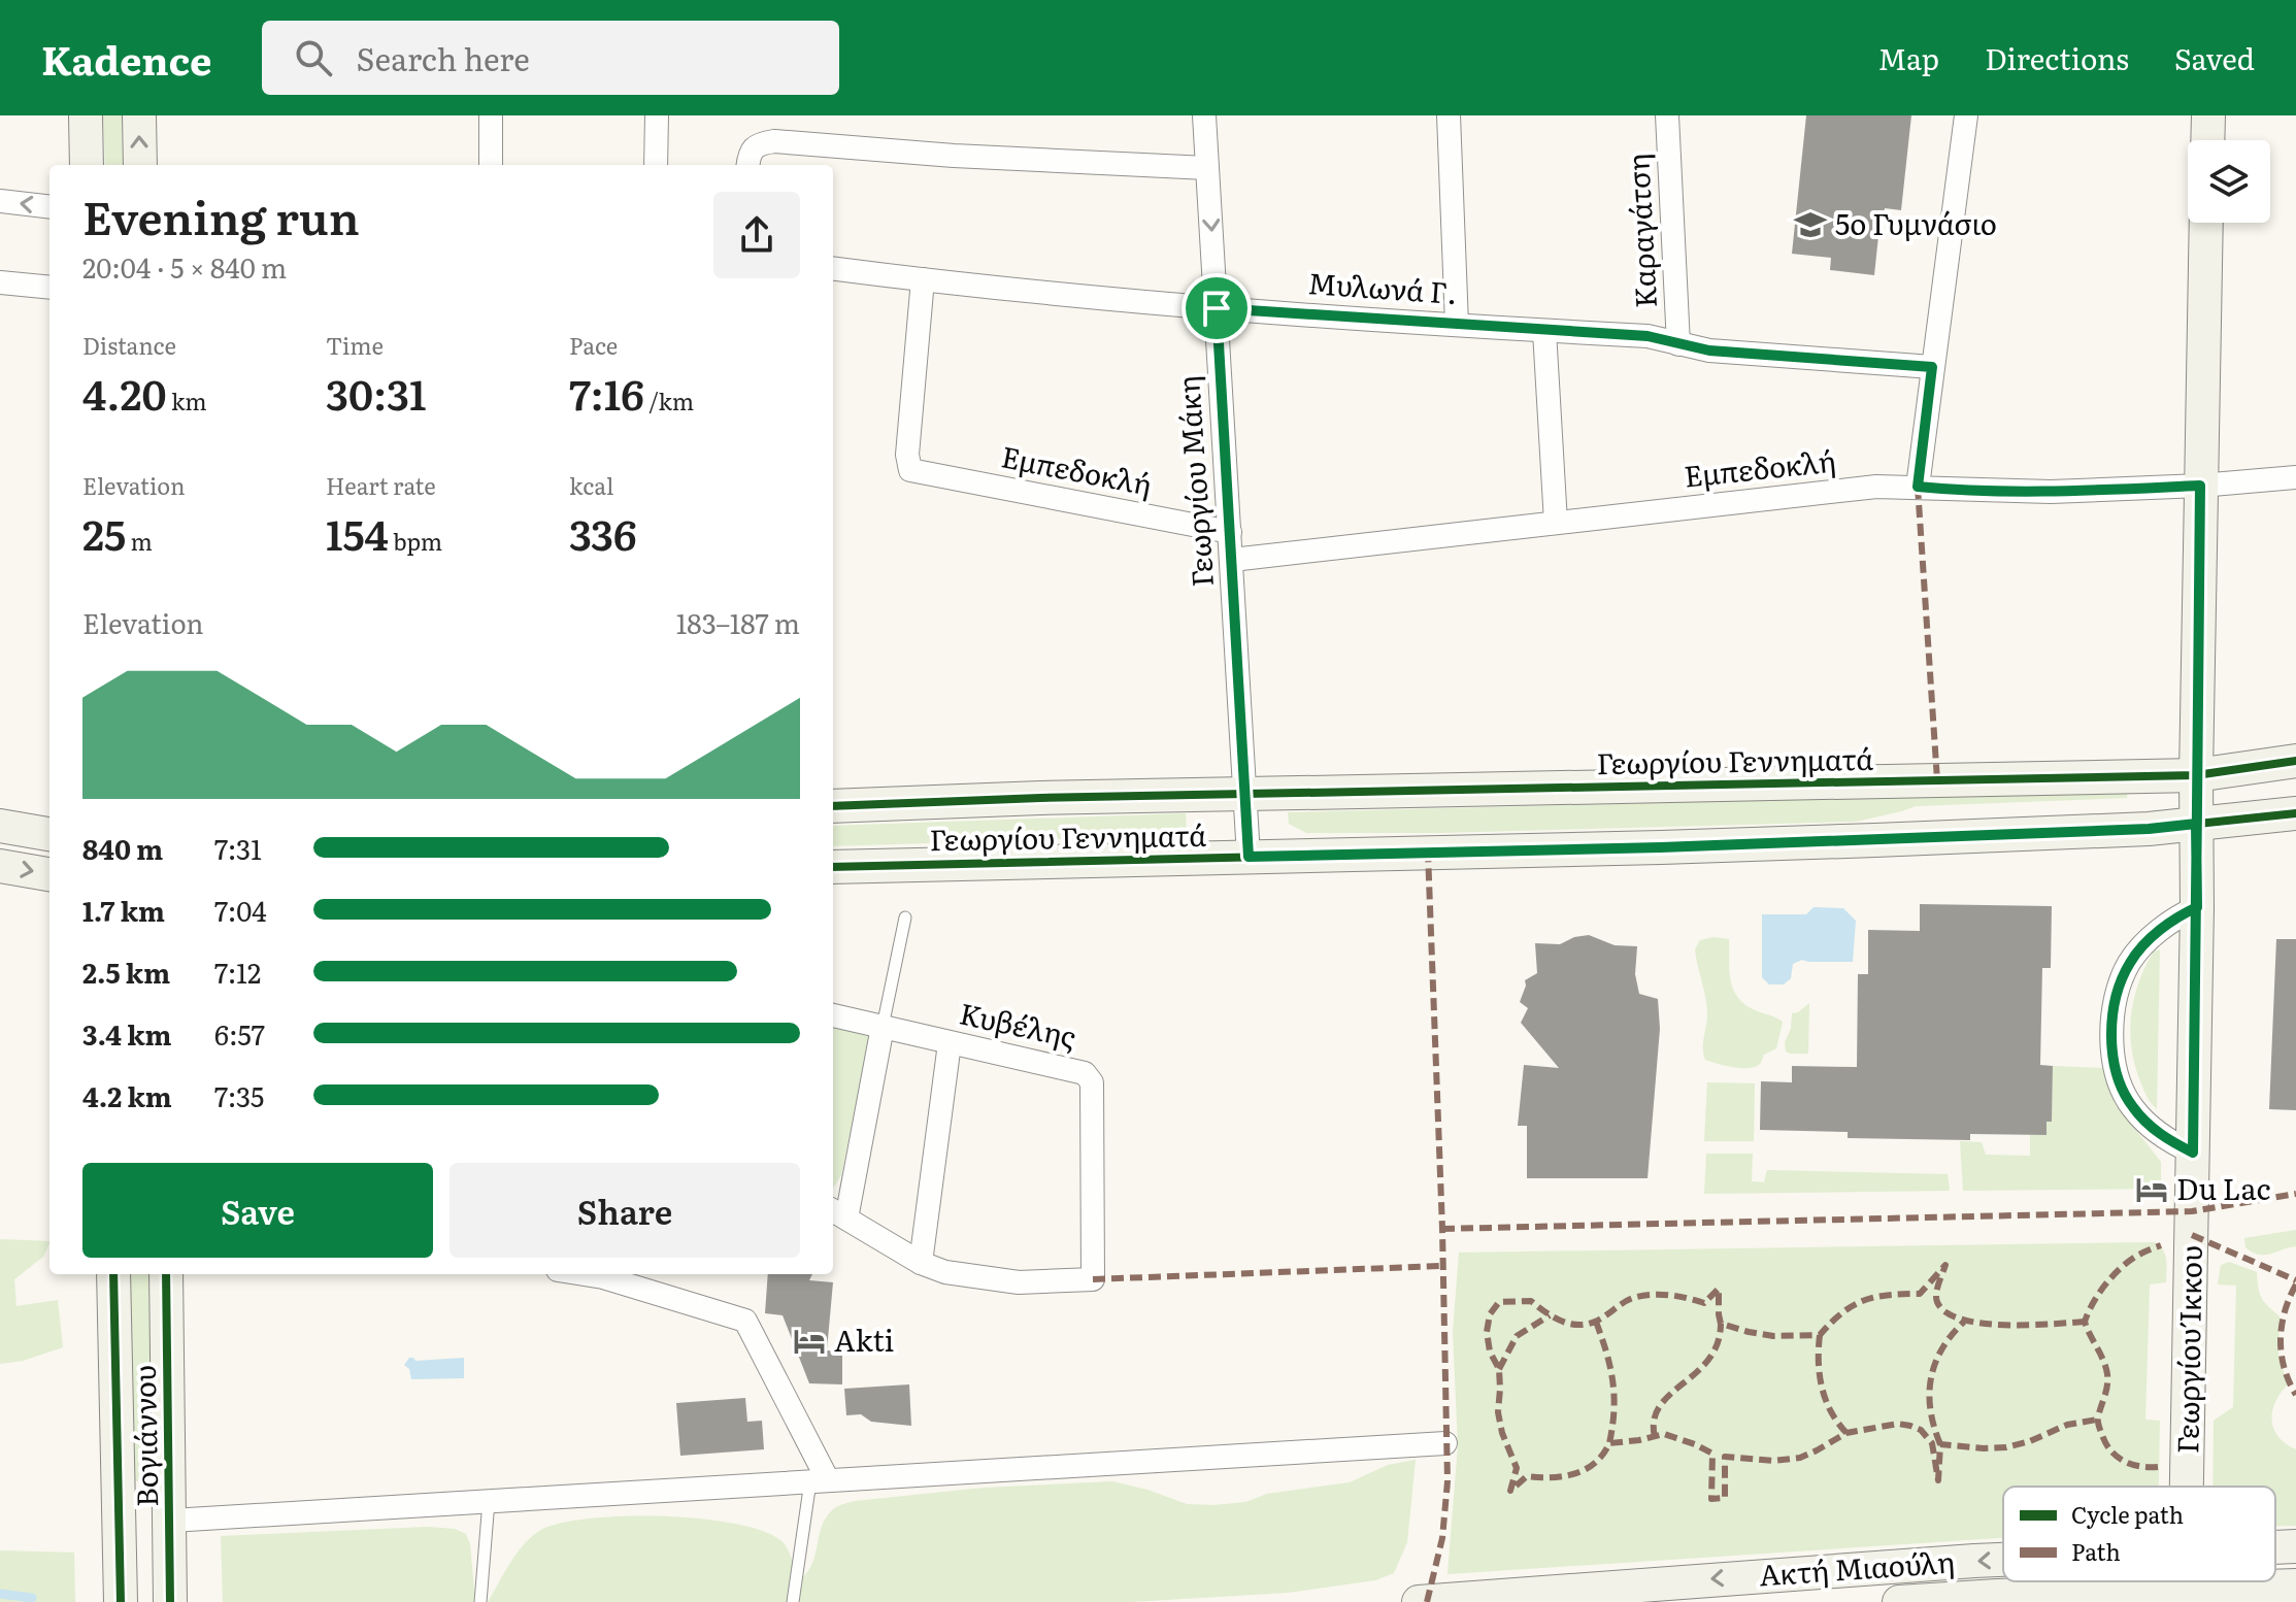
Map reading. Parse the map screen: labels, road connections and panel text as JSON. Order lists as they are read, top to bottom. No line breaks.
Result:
{"streets":{"street":["Καραγάτση","Μυλωνά Γ.","Εμπεδοκλή","Γεωργίου Μάκη","Γεωργίου Γεννηματά","Κυβέλης","Γεωργίου Ίκκου","Βογιάννου","Ακτή Μιαούλη"]},"crossings":[["Καραγάτση","Μυλωνά Γ."],["Μυλωνά Γ.","Εμπεδοκλή"],["Μυλωνά Γ.","Γεωργίου Μάκη"],["Εμπεδοκλή","Γεωργίου Μάκη"],["Εμπεδοκλή","Γεωργίου Ίκκου"],["Γεωργίου Μάκη","Γεωργίου Γεννηματά"],["Γεωργίου Γεννηματά","Γεωργίου Ίκκου"],["Γεωργίου Ίκκου","Ακτή Μιαούλη"]],"one_way":["Ακτή Μιαούλη"],"places":{"school or university":["5ο Γυμνάσιο"],"hotel":["Du Lac","Akti"]},"legend":["Cycle path","Path"],"page":{"header":"Kadence","search":"Search here","nav":["Map","Directions","Saved"],"heading":["Evening run","20:04 · 5 × 840 m"],"stats":[["Distance","4.20 km"],["Time","30:31"],["Pace","7:16 /km"],["Elevation","25 m"],["Heart rate","154 bpm"],["kcal","336"]],"chart":["Elevation","183–187 m"],"list":[{"name":"840 m","note":"7:31"},{"name":"1.7 km","note":"7:04"},{"name":"2.5 km","note":"7:12"},{"name":"3.4 km","note":"6:57"},{"name":"4.2 km","note":"7:35"}],"buttons":["Save","Share"]}}
